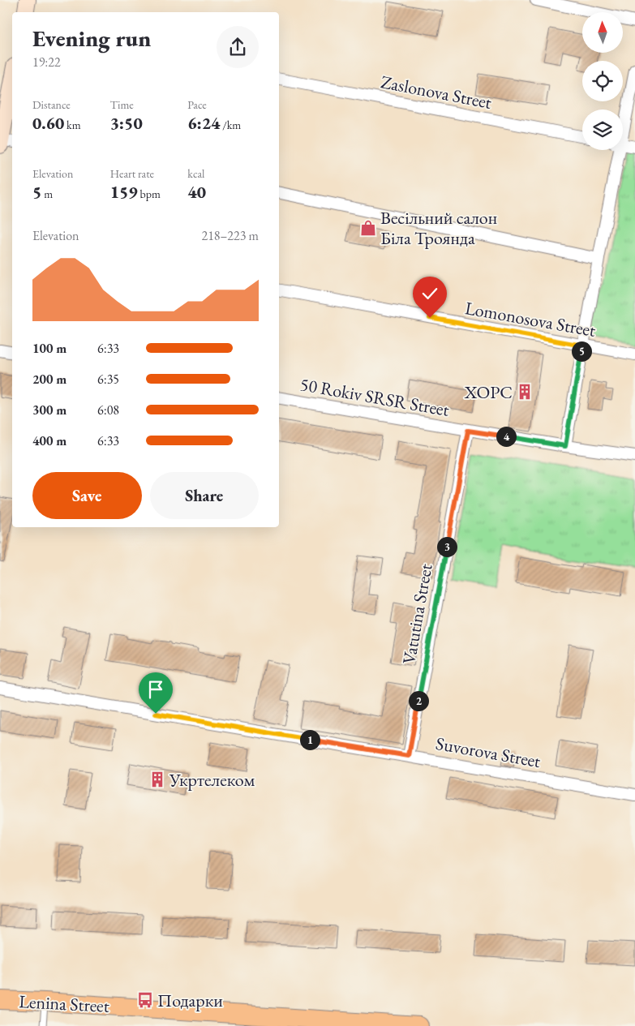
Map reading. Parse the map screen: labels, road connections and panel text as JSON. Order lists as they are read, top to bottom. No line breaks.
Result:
{"streets":{"main road":["Lenina Street"],"street":["Zaslonova Street","Lomonosova Street","50 Rokiv SRSR Street","Vatutina Street","Suvorova Street"]},"crossings":[["50 Rokiv SRSR Street","Vatutina Street"],["Vatutina Street","Suvorova Street"]],"places":{"shop":["Весільний салон Біла Троянда"],"building":["ХОРС","Укртелеком"],"bus stop":["Подарки"]},"north":"top","page":{"heading":["Evening run","19:22"],"stats":[["Distance","0.60 km"],["Time","3:50"],["Pace","6:24 /km"],["Elevation","5 m"],["Heart rate","159 bpm"],["kcal","40"]],"chart":["Elevation","218–223 m"],"list":[{"name":"100 m","note":"6:33"},{"name":"200 m","note":"6:35"},{"name":"300 m","note":"6:08"},{"name":"400 m","note":"6:33"}],"pins":["5","4","3","2","1"],"buttons":["Save","Share"]}}
